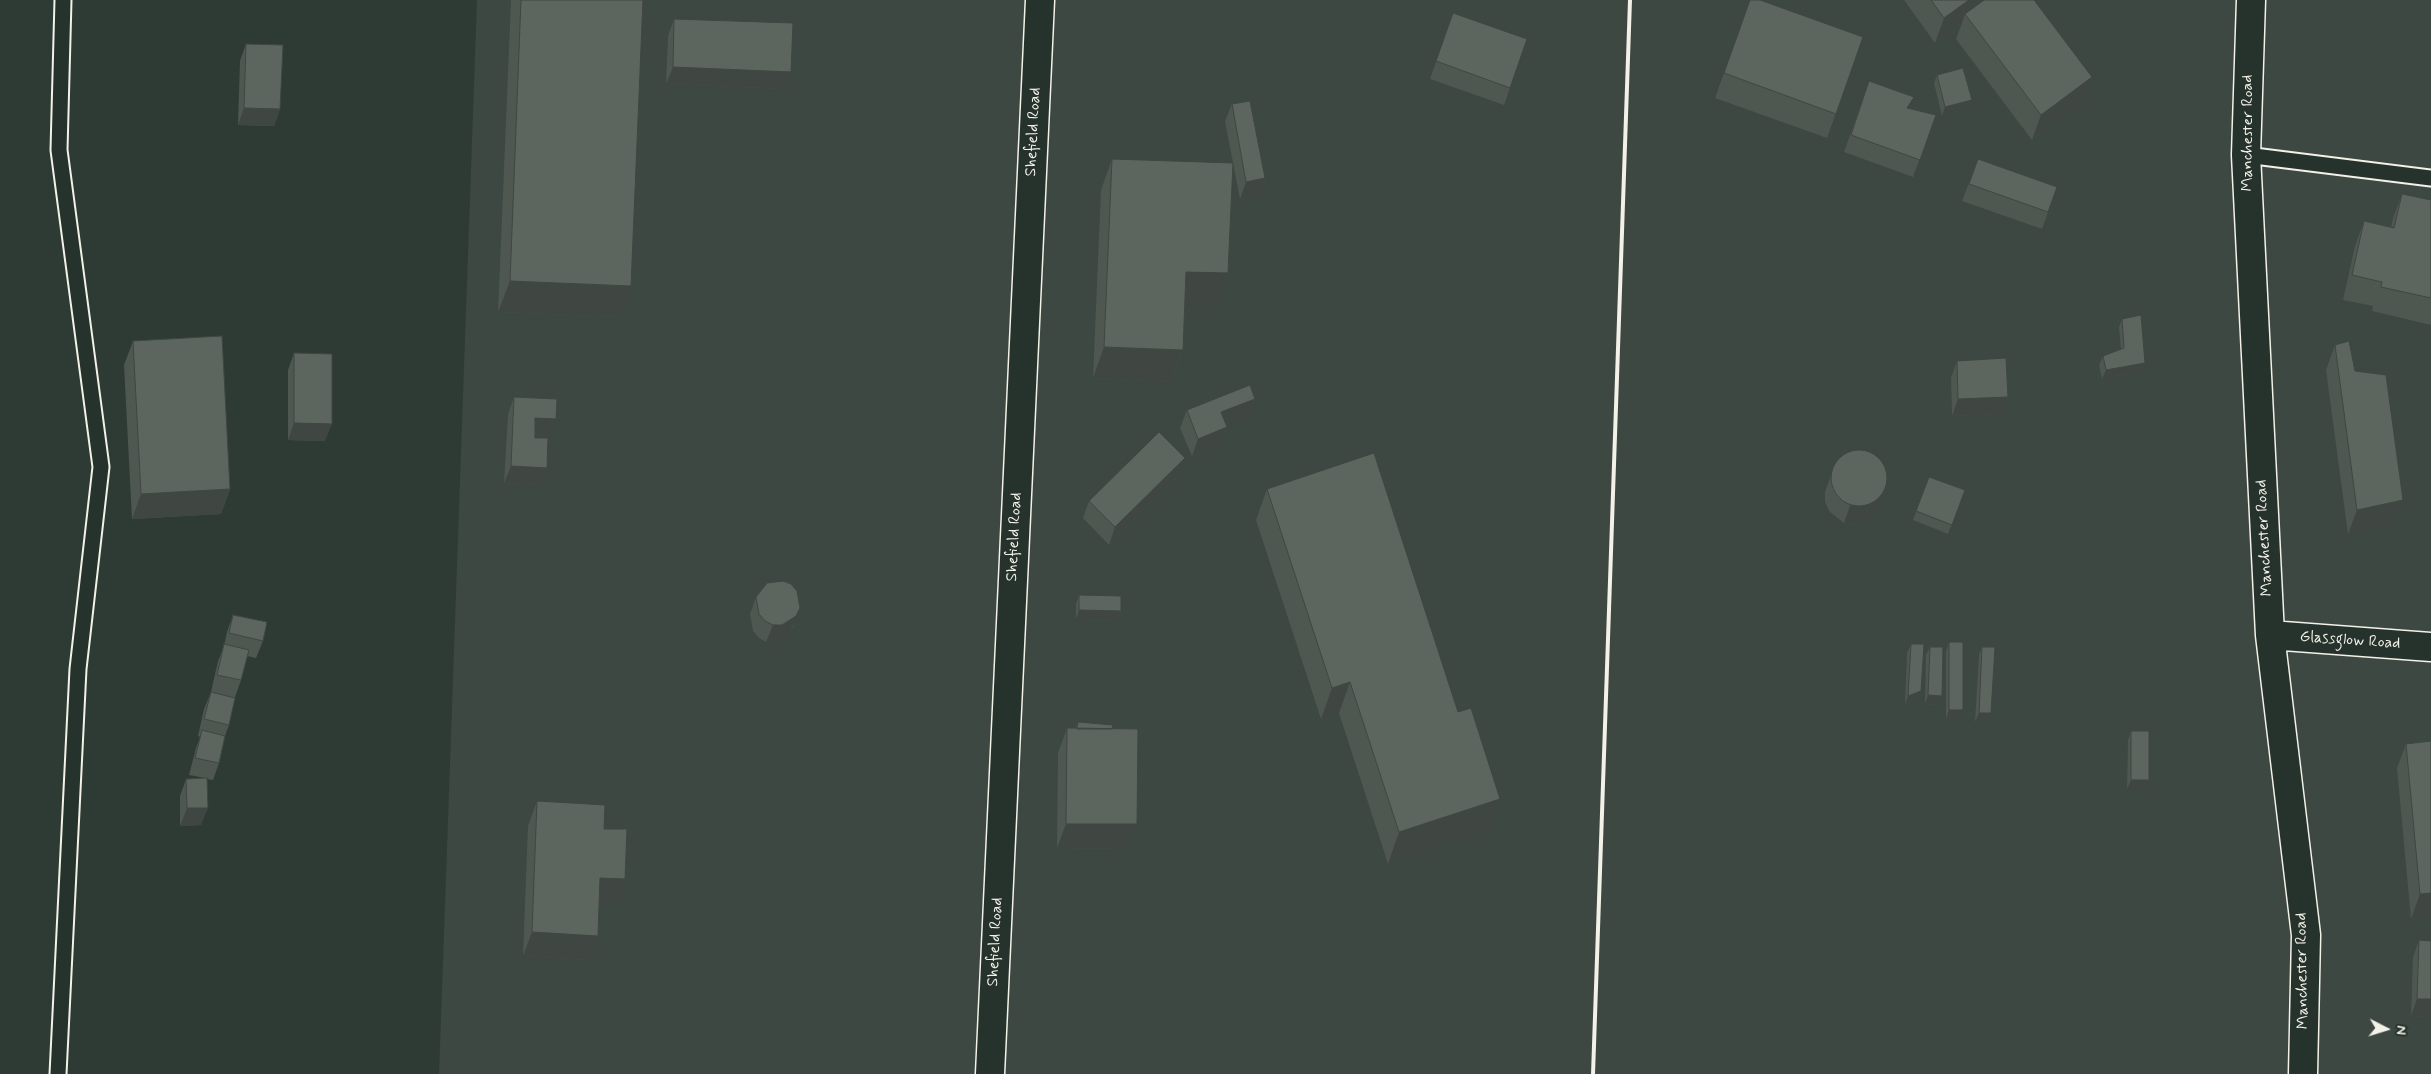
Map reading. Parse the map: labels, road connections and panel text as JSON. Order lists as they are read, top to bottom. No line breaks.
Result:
{"streets":{"street":["Shefield Road","Manchester Road","Glassglow Road"]},"crossings":[["Manchester Road","Glassglow Road"]],"north":"right"}
